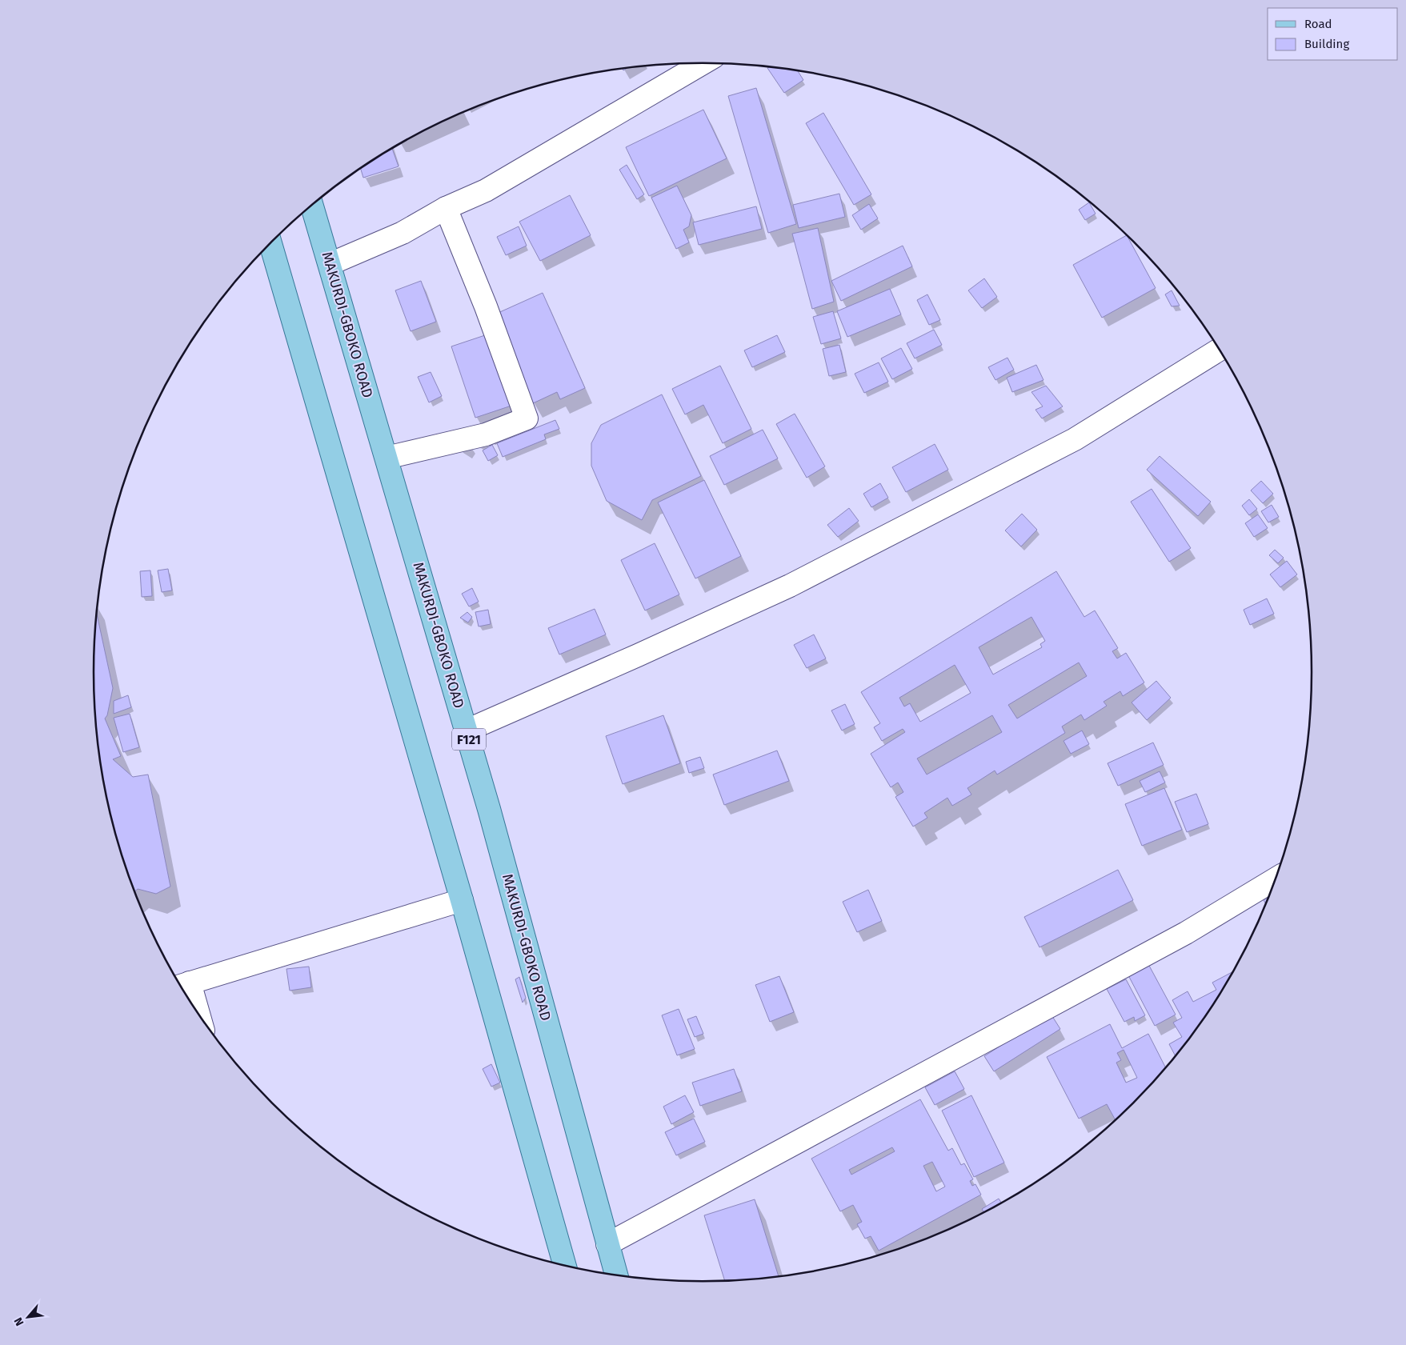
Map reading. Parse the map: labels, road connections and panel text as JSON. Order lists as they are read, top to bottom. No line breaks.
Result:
{"streets":{"main road":["MAKURDI-GBOKO ROAD","F121"]},"legend":["Road","Building"],"north":"bottom left"}
